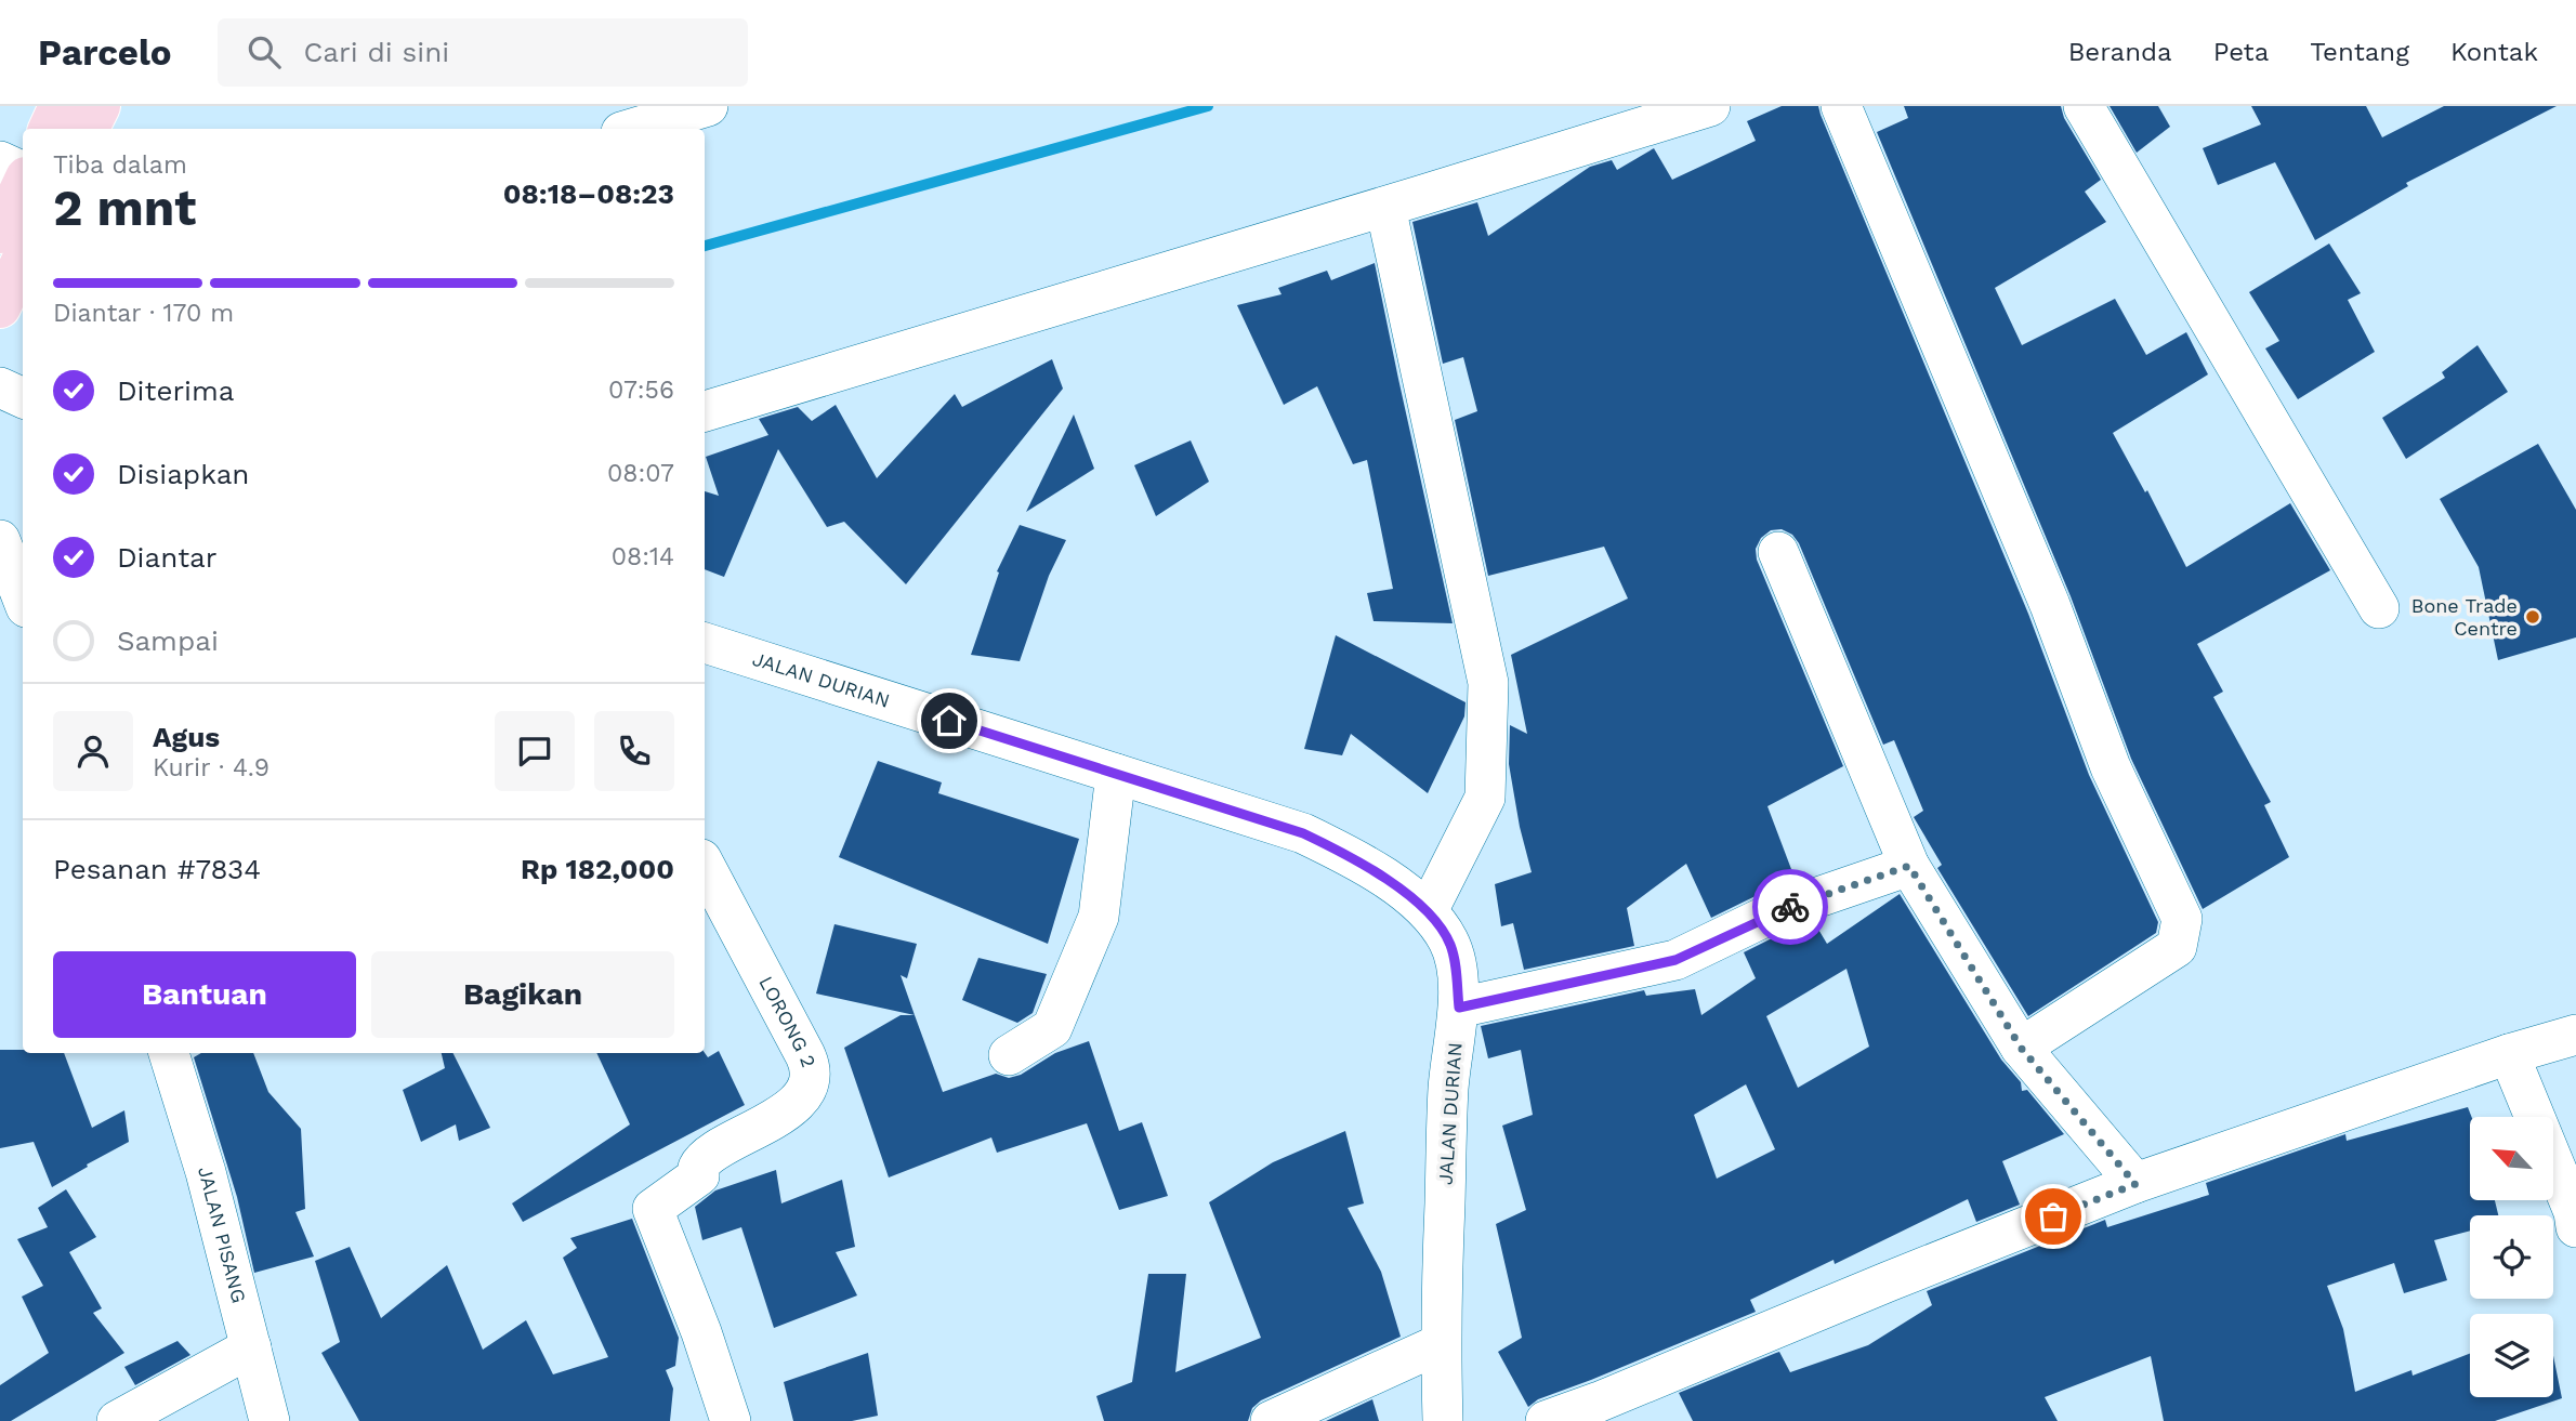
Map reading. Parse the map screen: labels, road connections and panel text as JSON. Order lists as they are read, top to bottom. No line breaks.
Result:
{"streets":{"street":["JALAN DURIAN","LORONG 2","JALAN PISANG"]},"places":["Bone Trade Centre"],"north":"top left","page":{"header":"Parcelo","search":"Cari di sini","nav":["Beranda","Peta","Tentang","Kontak"],"heading":["2 mnt","Tiba dalam","08:18–08:23"],"panel":["Agus","Kurir · 4.9","Pesanan #7834","Rp 182,000"],"bar":"Diantar · 170 m","list":[["Diterima","07:56"],["Disiapkan","08:07"],["Diantar","08:14"],"Sampai"],"buttons":["Bantuan","Bagikan"]}}
